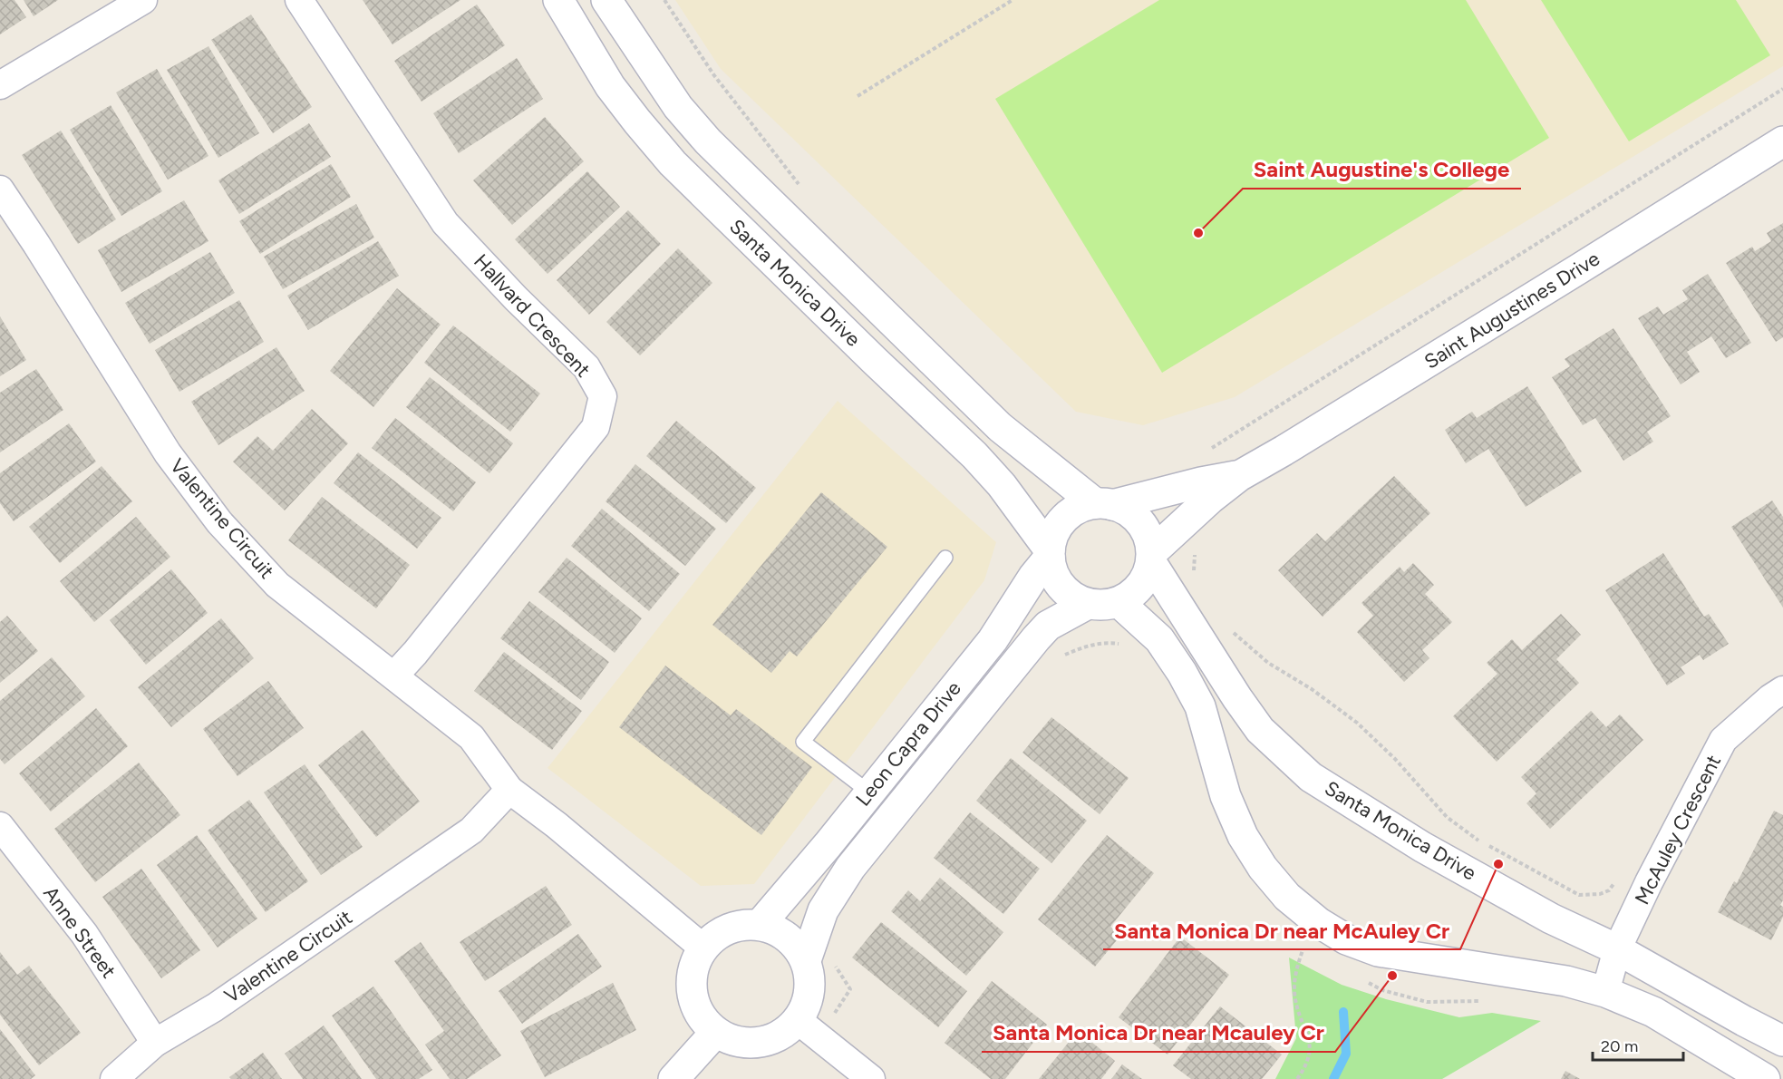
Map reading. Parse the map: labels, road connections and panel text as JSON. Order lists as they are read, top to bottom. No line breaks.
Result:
{"streets":{"street":["Santa Monica Drive","Saint Augustines Drive","Hallvard Crescent","Valentine Circuit","Leon Capra Drive","McAuley Crescent","Anne Street"]},"crossings":[["Santa Monica Drive","Saint Augustines Drive"],["Santa Monica Drive","Leon Capra Drive"],["Santa Monica Drive","McAuley Crescent"],["Saint Augustines Drive","Leon Capra Drive"],["Hallvard Crescent","Valentine Circuit"],["Valentine Circuit","Leon Capra Drive"],["Valentine Circuit","Anne Street"]],"places":["Saint Augustine's College","Santa Monica Dr near McAuley Cr","Santa Monica Dr near Mcauley Cr"],"scale_bar":"20 m"}
